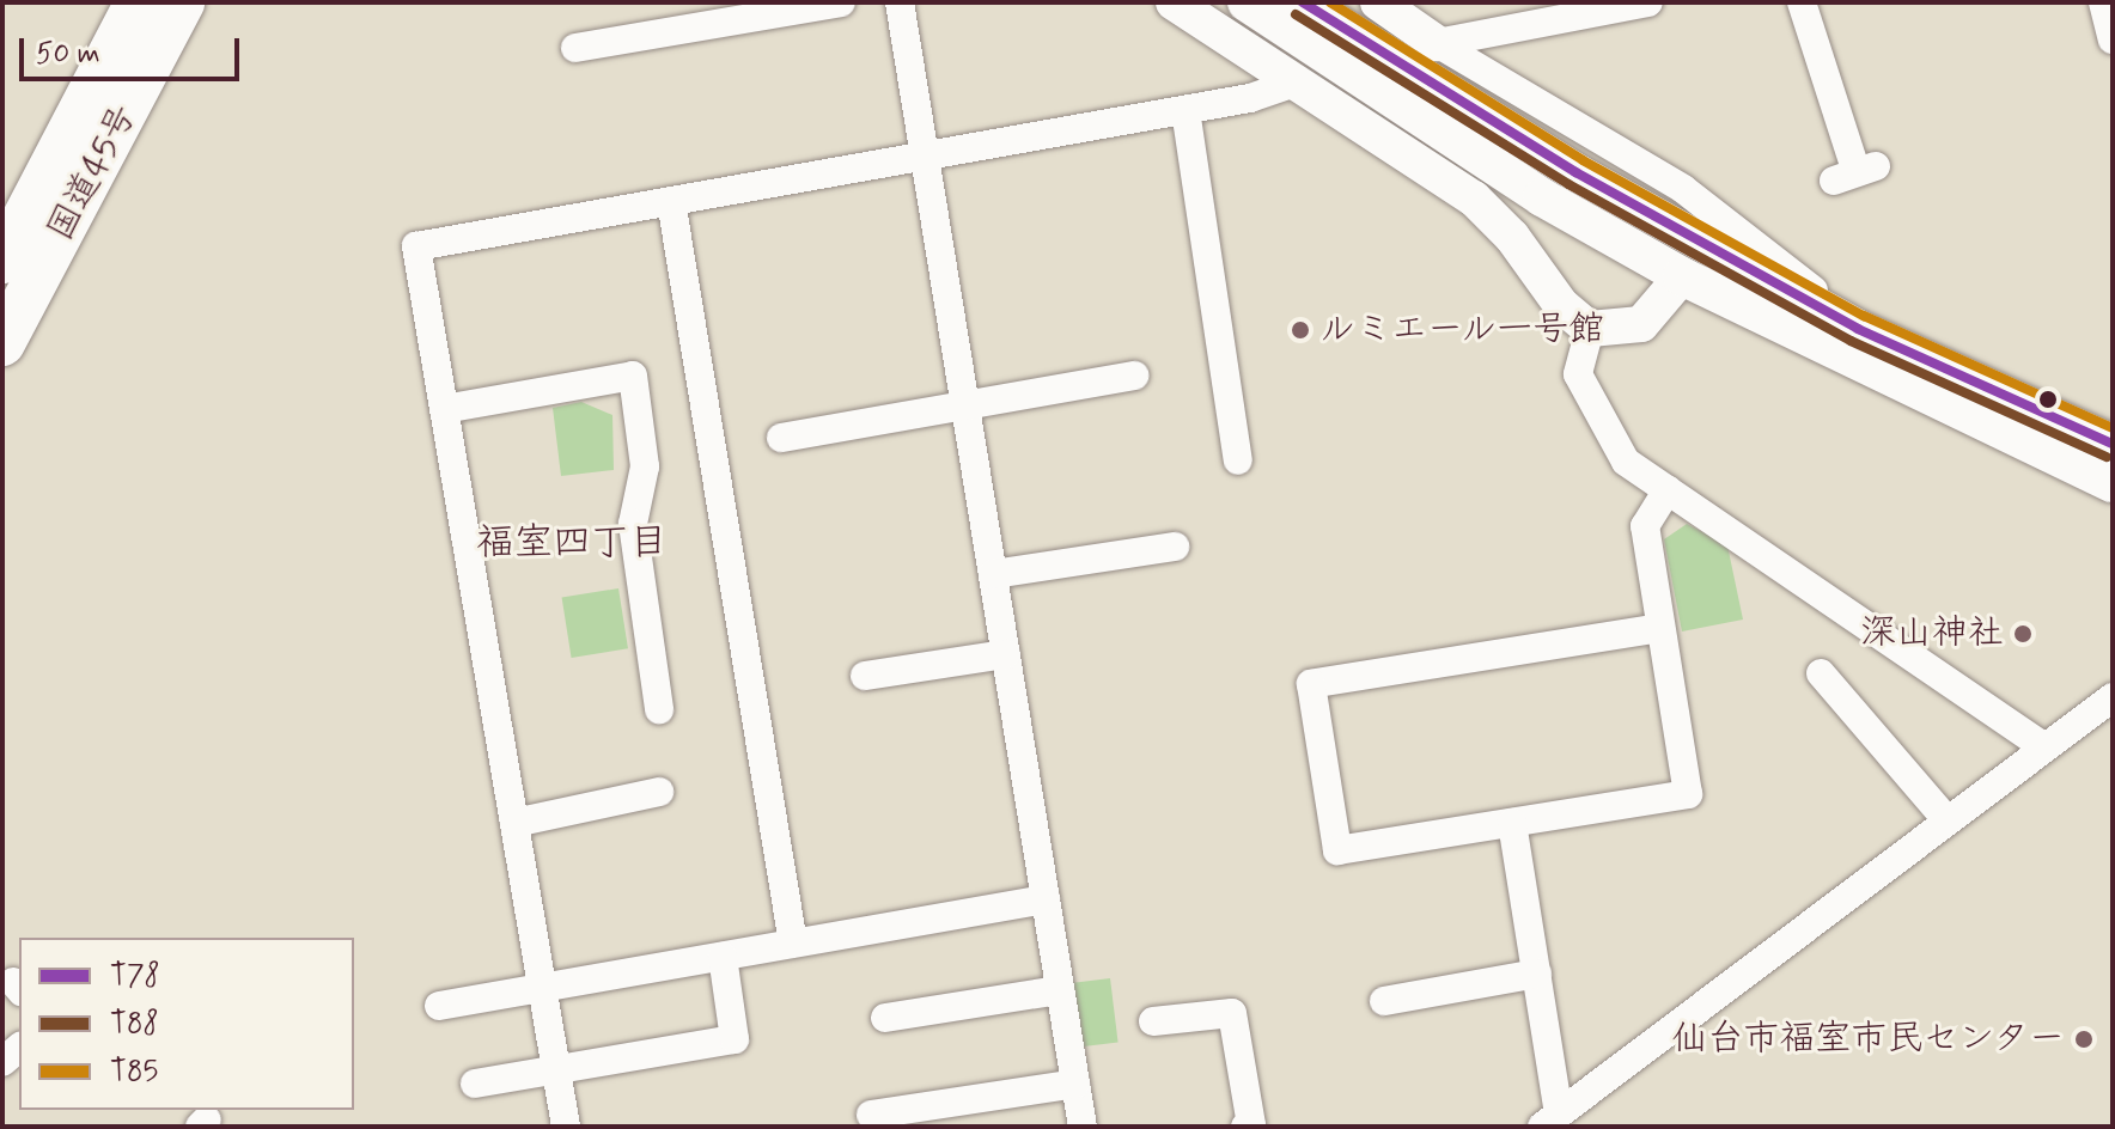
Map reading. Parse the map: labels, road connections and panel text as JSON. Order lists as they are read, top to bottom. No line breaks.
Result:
{"streets":{"highway":["国道45号"]},"districts":["福室四丁目"],"places":["ルミエール一号館","深山神社","仙台市福室市民センター"],"lines":["transit line T78","transit line T85","transit line T88"],"legend":["T78","T88","T85"],"scale_bar":"50 m"}
